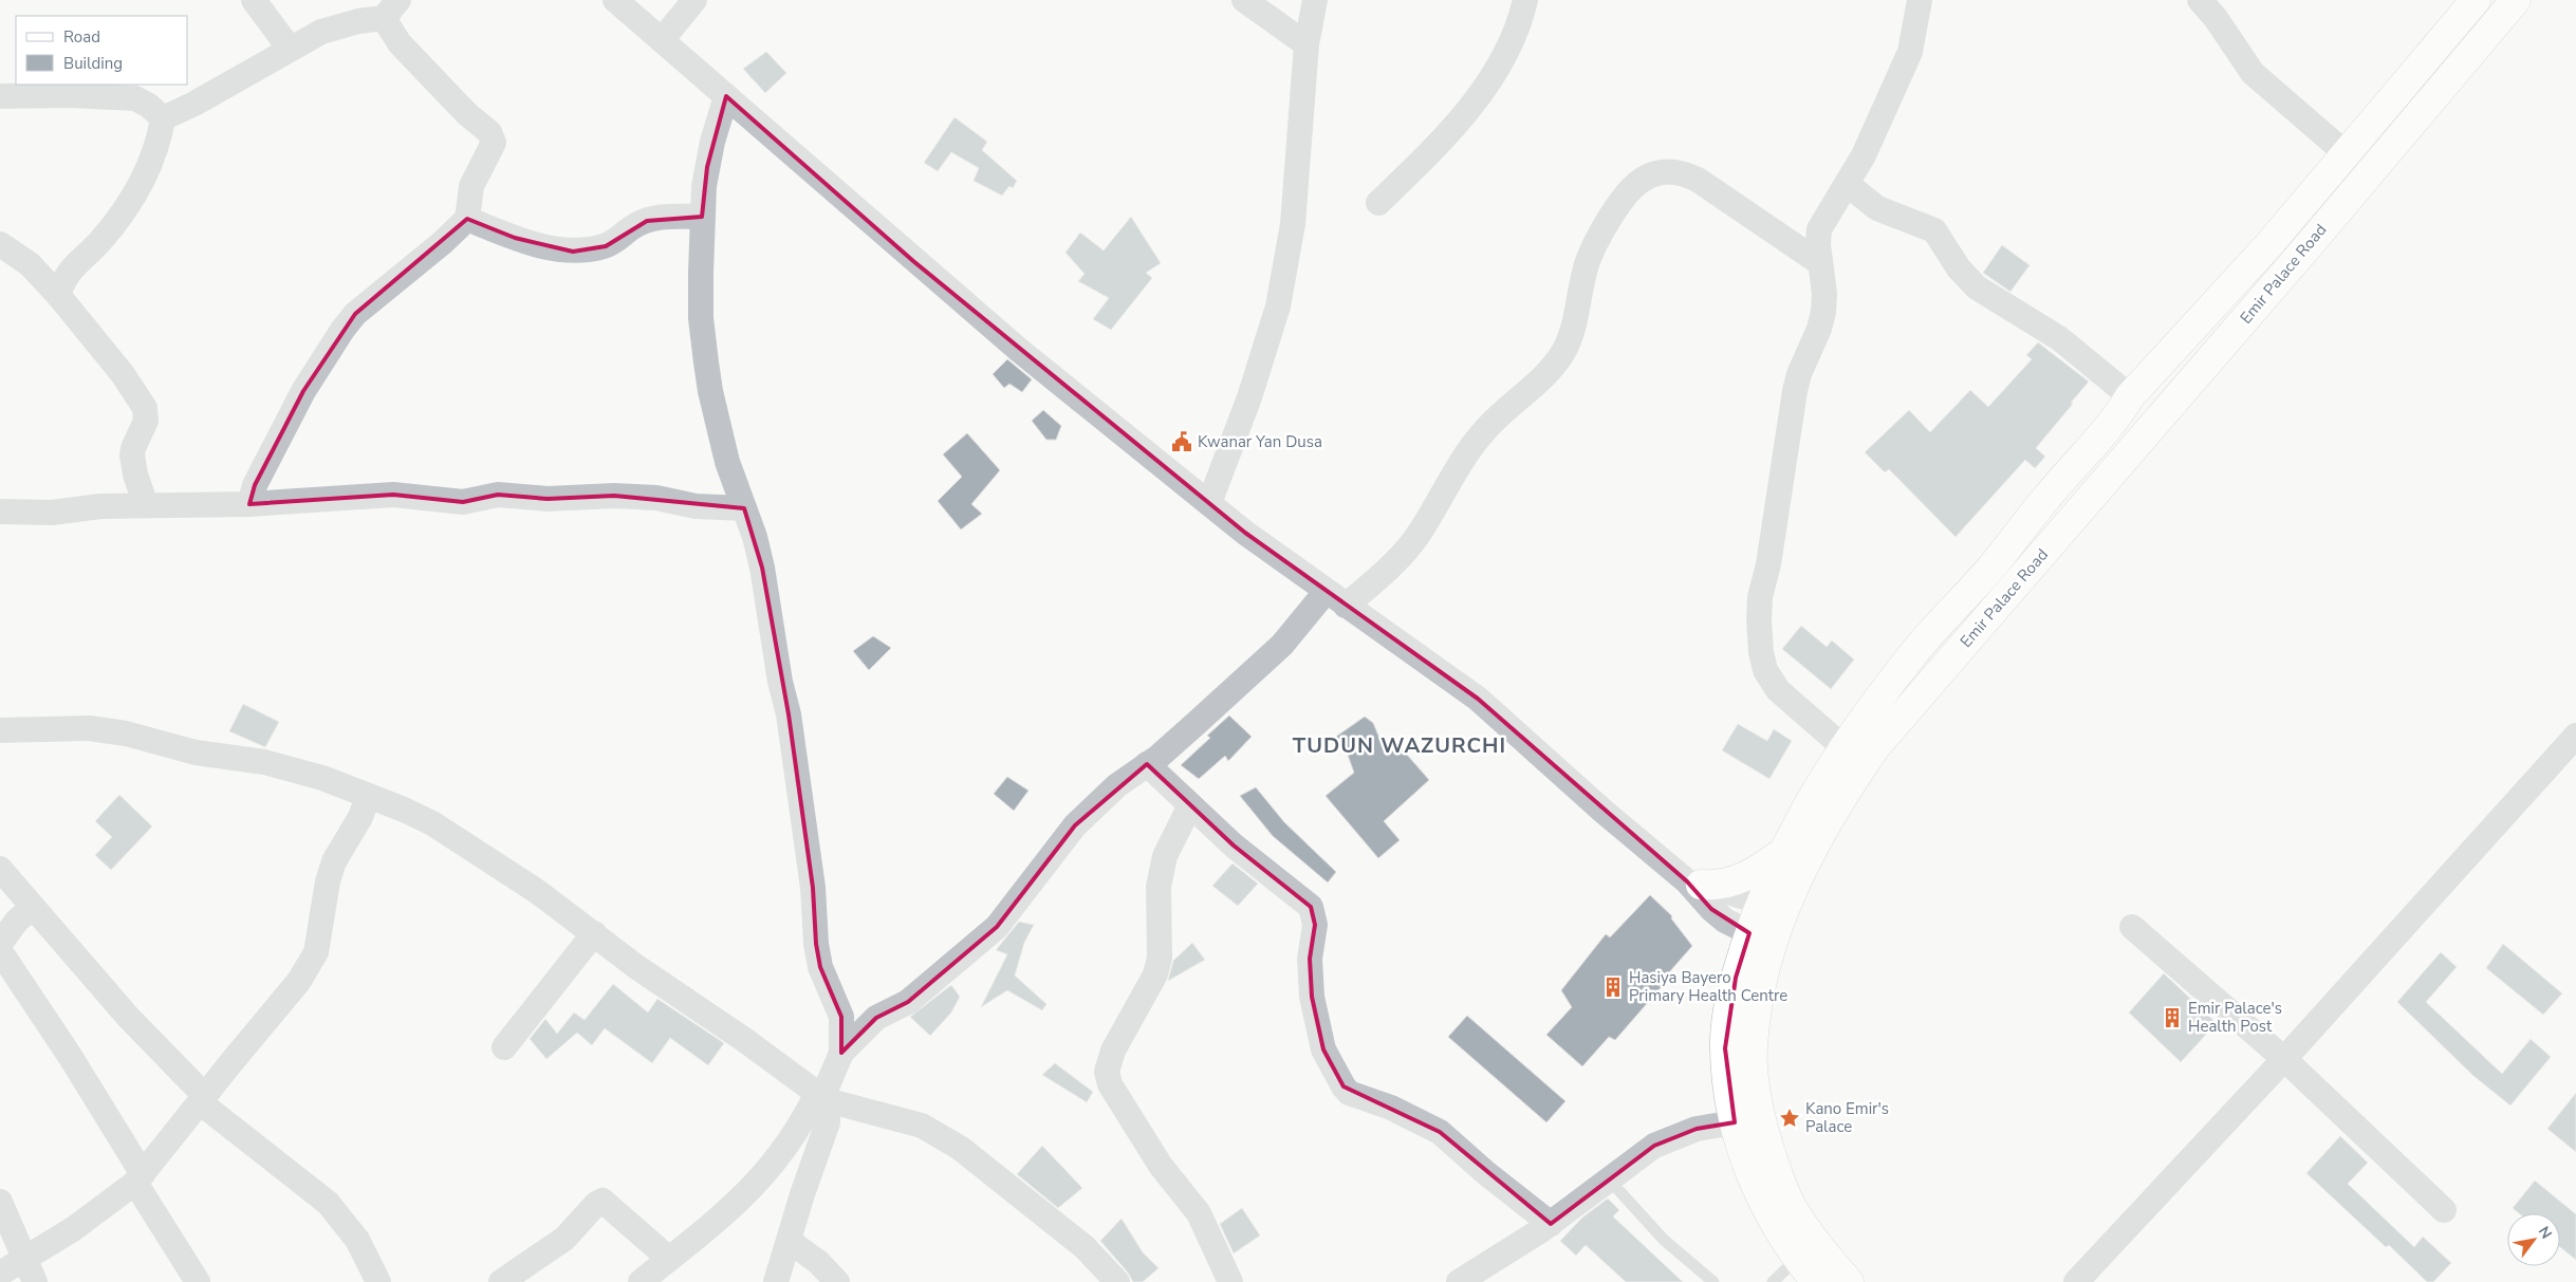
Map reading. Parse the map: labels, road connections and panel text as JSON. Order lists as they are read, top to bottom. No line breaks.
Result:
{"streets":{"main road":["Emir Palace Road"]},"districts":["TUDUN WAZURCHI"],"places":{"public building":["Kwanar Yan Dusa"],"building":["Hasiya Bayero Primary Health Centre","Emir Palace's Health Post"],"place":["Kano Emir's Palace"]},"legend":["Road","Building"],"north":"top right"}
